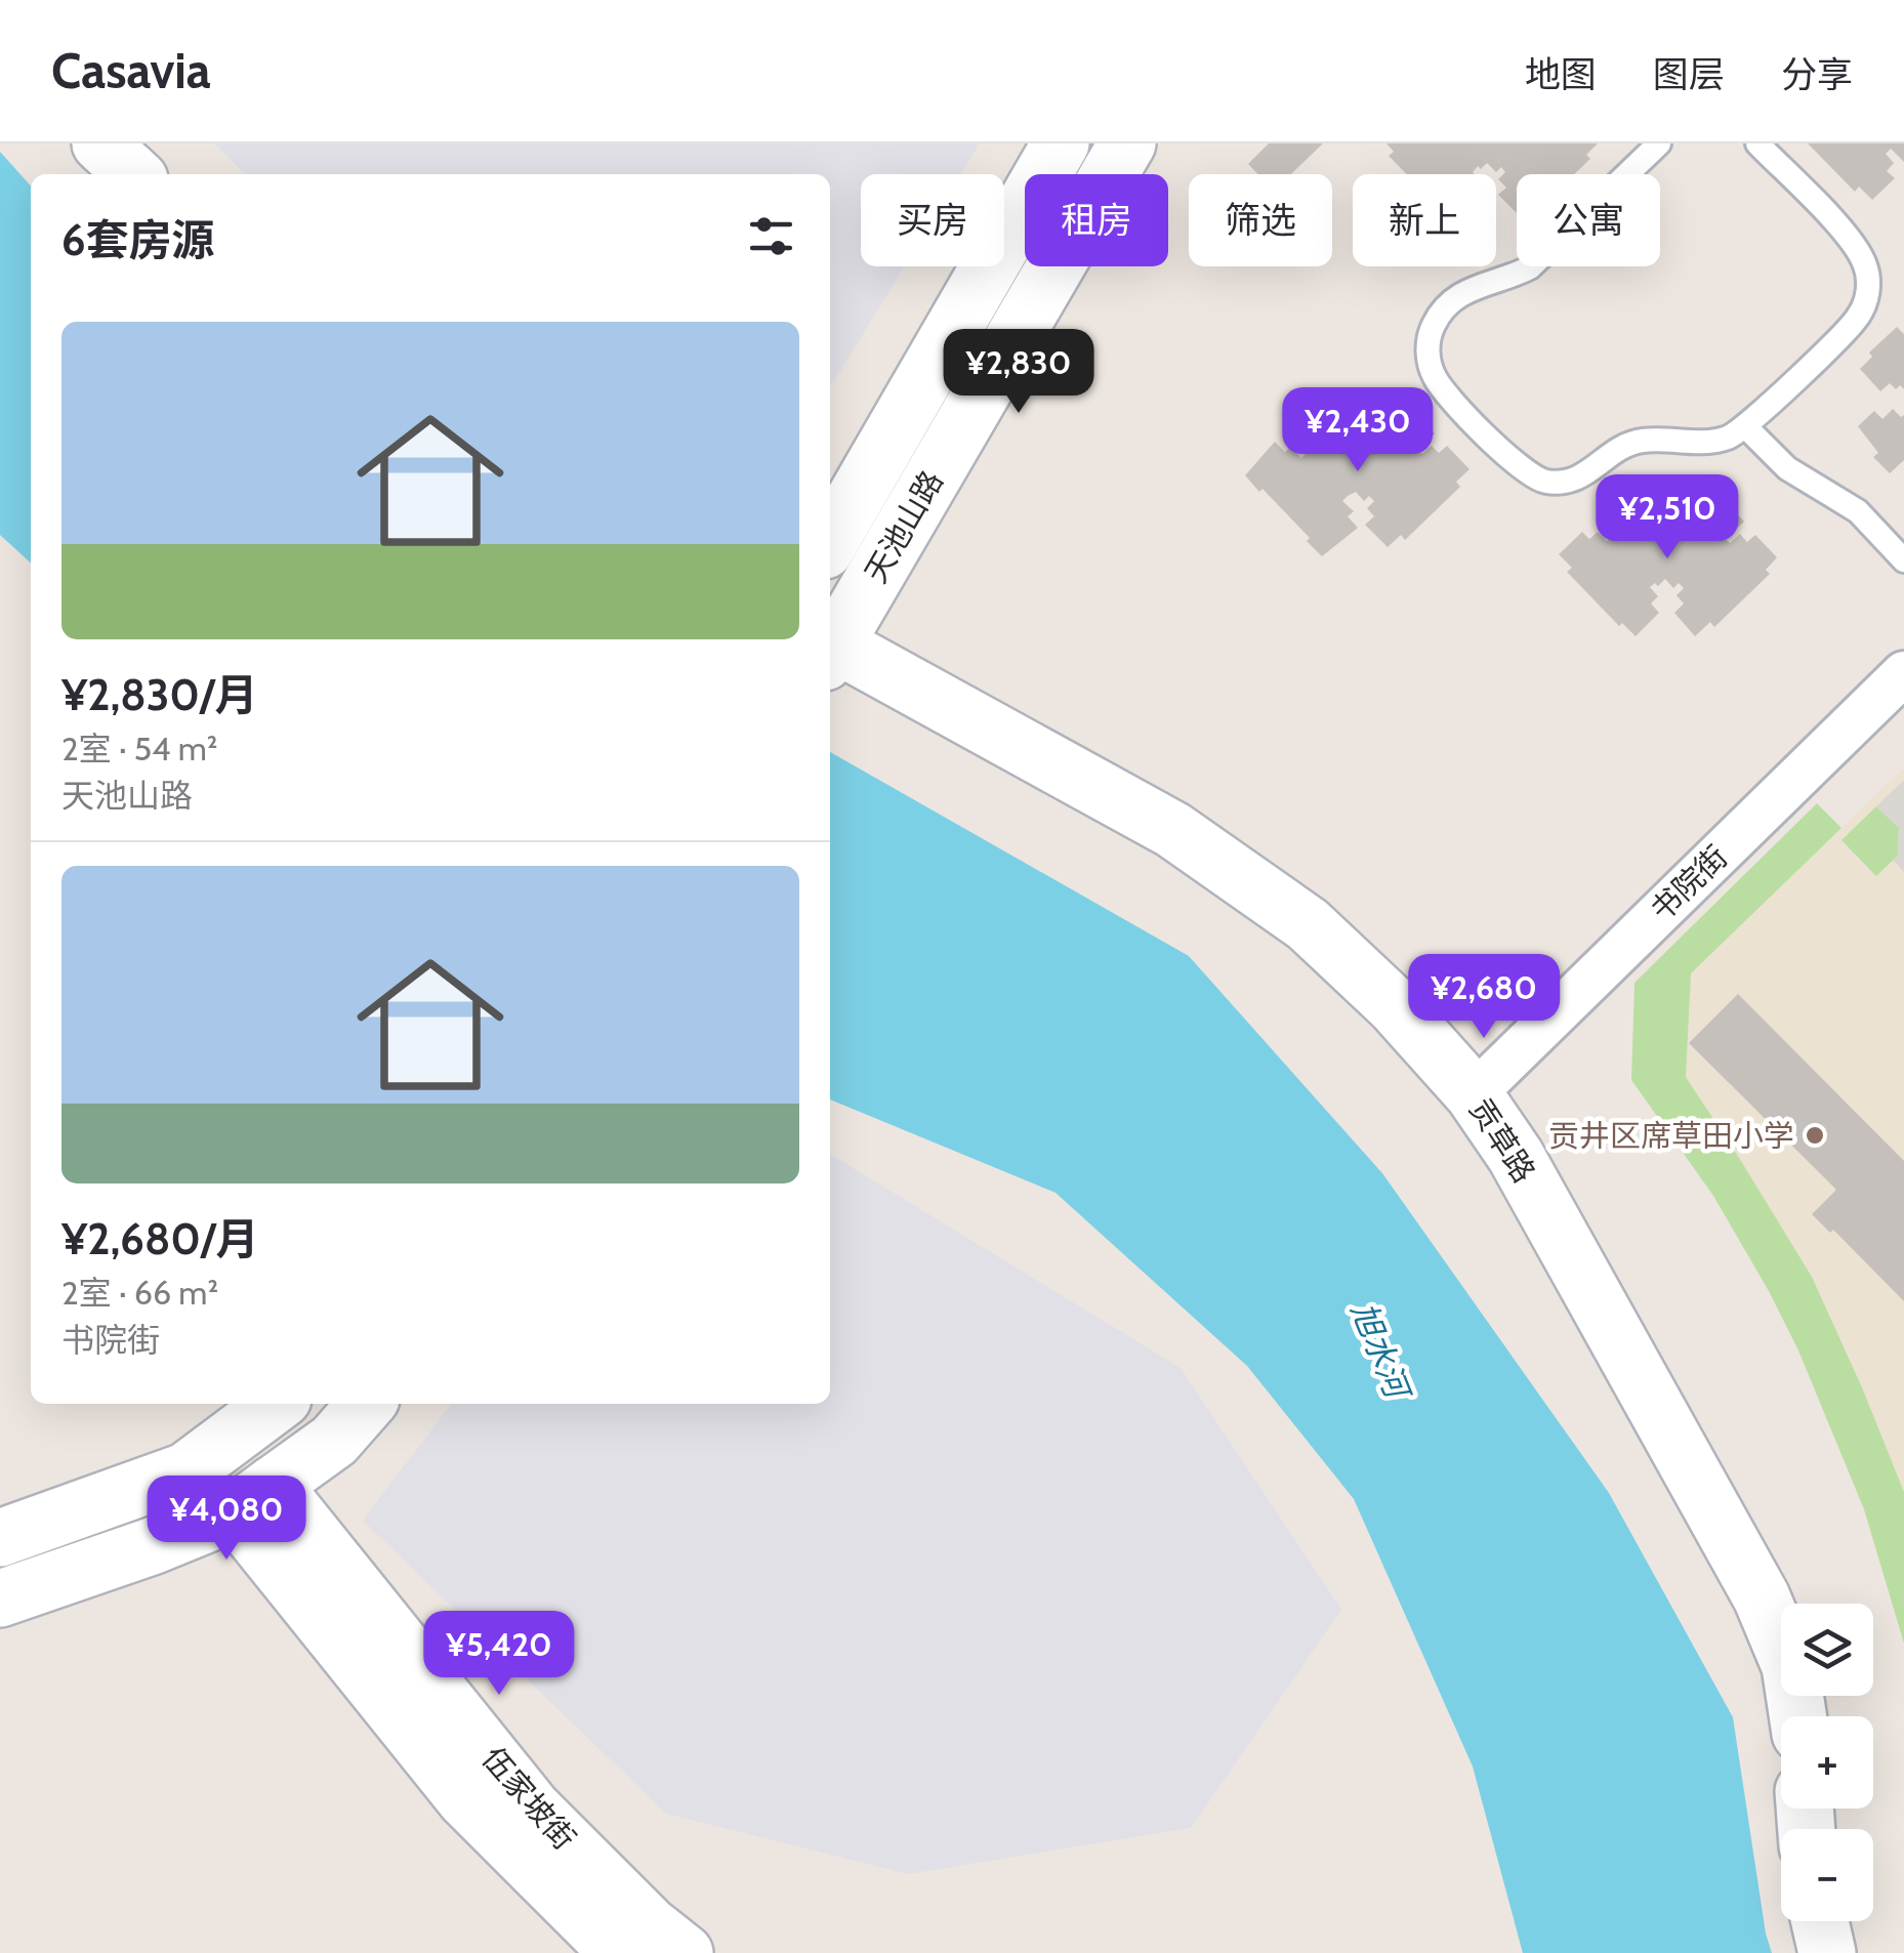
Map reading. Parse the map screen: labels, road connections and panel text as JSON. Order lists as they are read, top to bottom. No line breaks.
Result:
{"streets":{"main road":["天池山路","贡草路","伍家坡街"],"street":["书院街"]},"crossings":[["书院街","贡草路"]],"water":["旭水河"],"places":["贡井区席草田小学"],"page":{"header":"Casavia","nav":["地图","图层","分享"],"chip":["买房","租房","筛选","新上","公寓"],"heading":"6套房源","list":[{"name":"¥2,830/月","note":"2室 · 54 m² · 天池山路"},{"name":"¥2,680/月","note":"2室 · 66 m² · 书院街"}],"price":["¥2,830","¥2,430","¥2,510","¥2,680","¥4,080","¥5,420"],"map_buttons":["+","−"]}}
